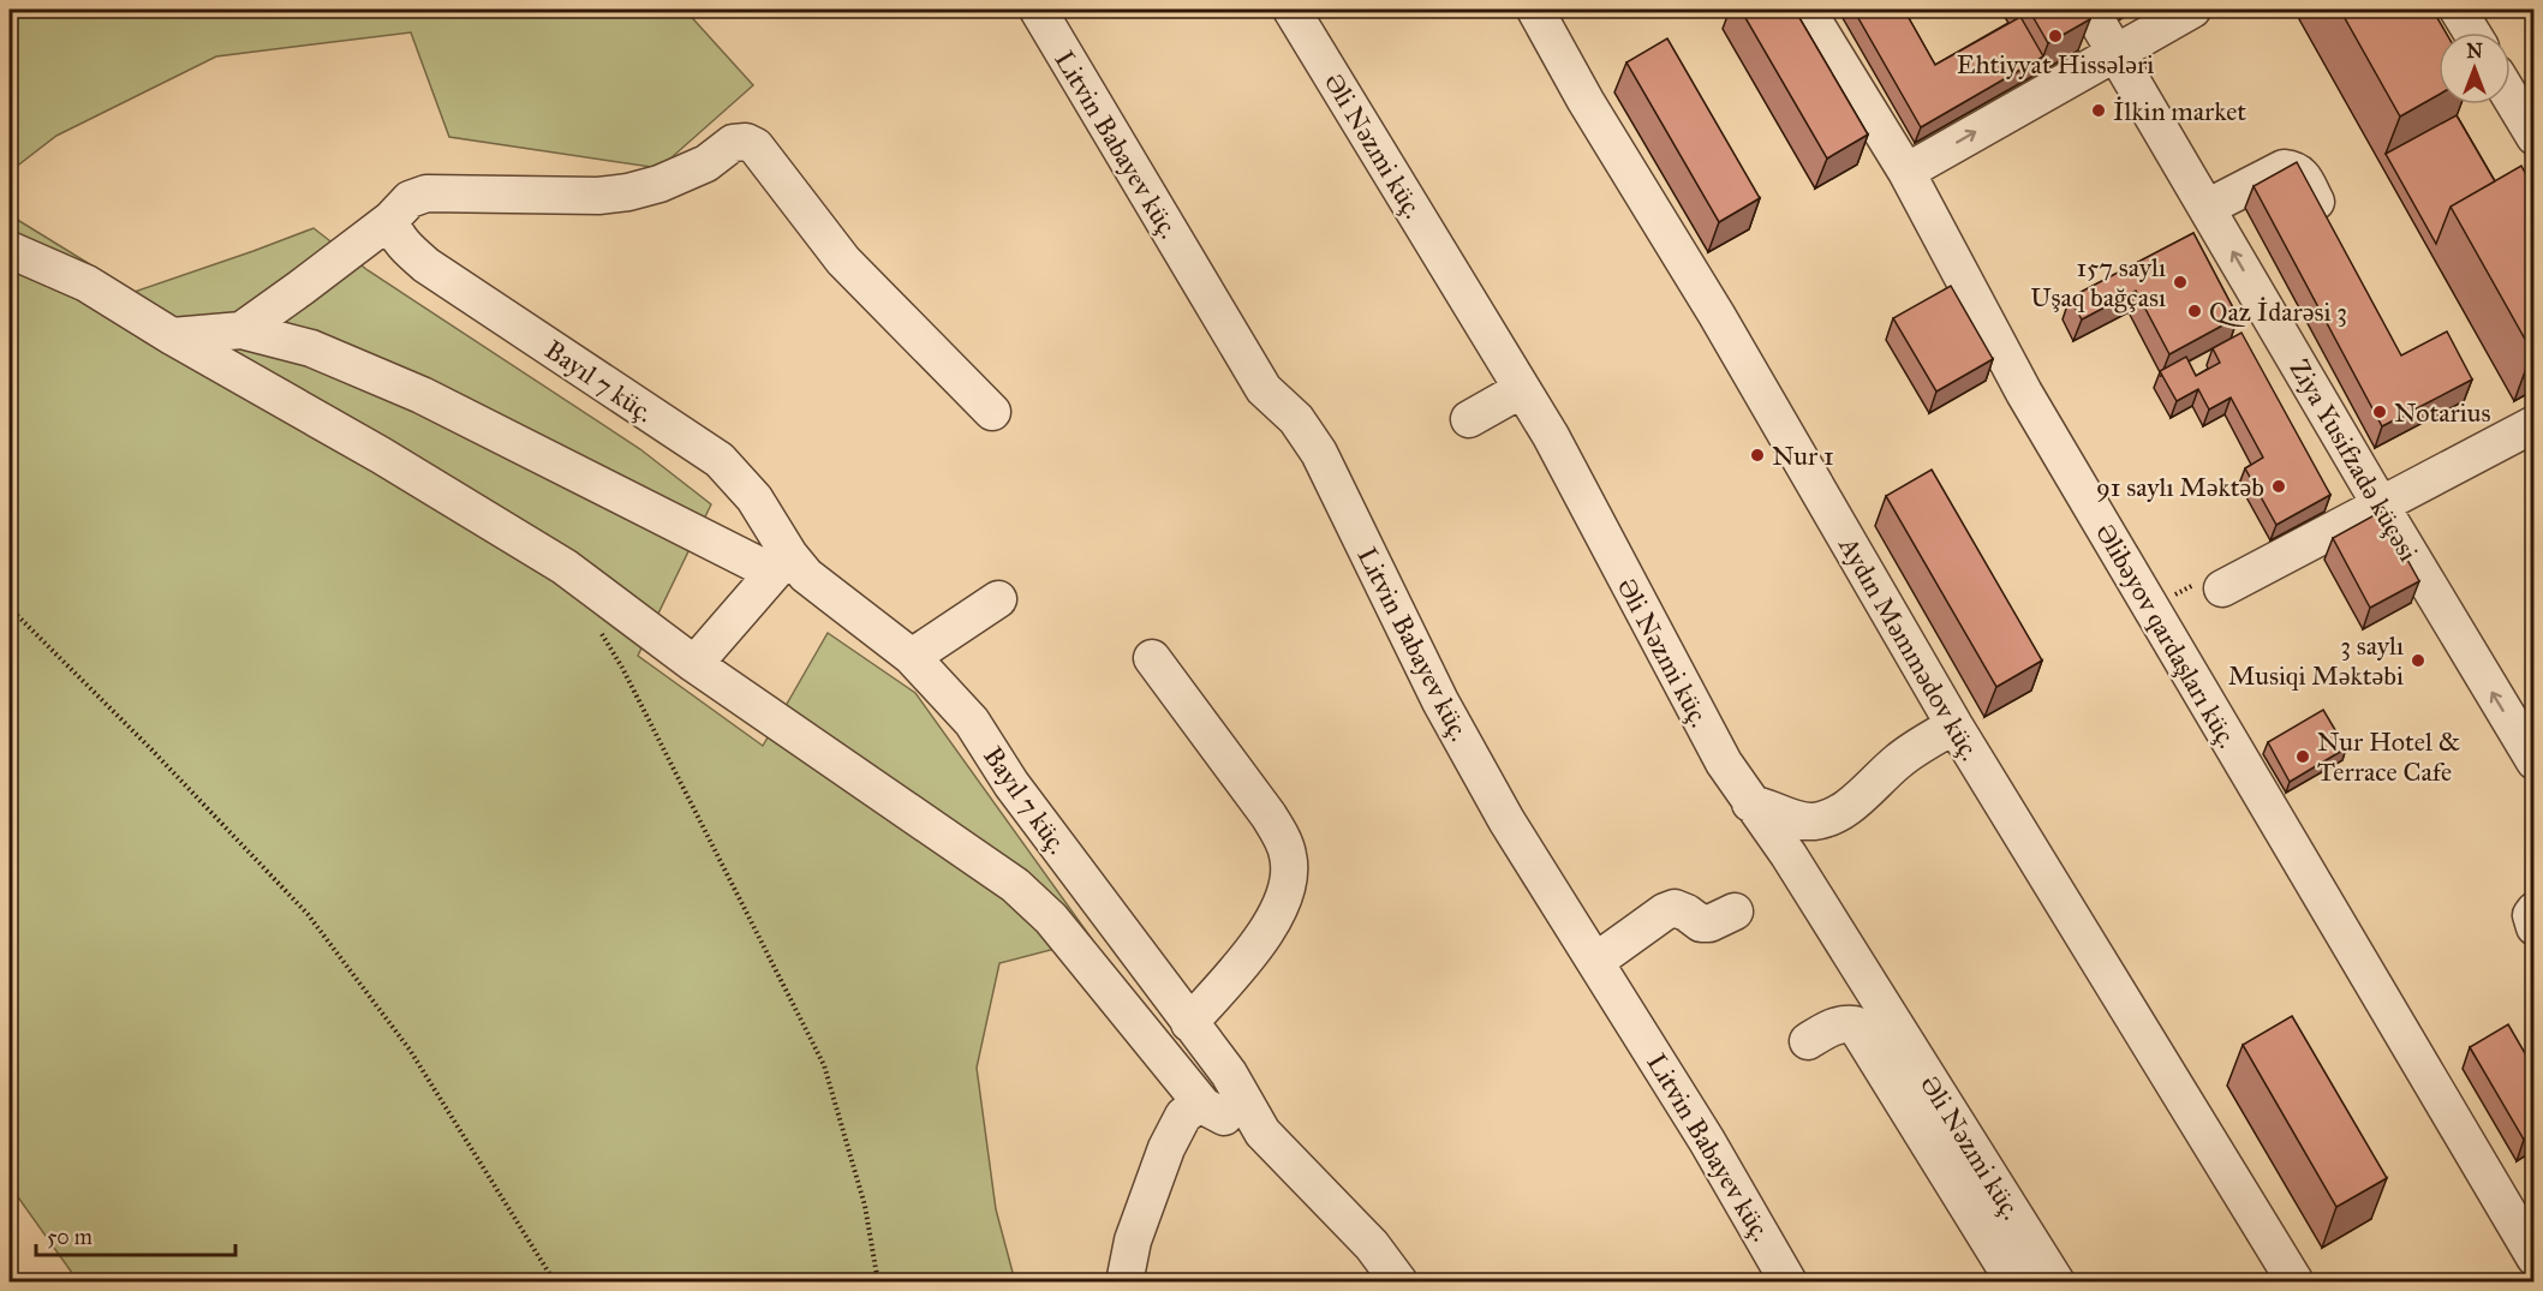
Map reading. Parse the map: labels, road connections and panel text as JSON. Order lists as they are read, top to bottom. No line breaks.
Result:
{"streets":{"street":["Litvin Babayev küç.","Əli Nəzmi küç.","Bayıl 7 küç.","Ziya Yusifzadə küçəsi","Əlibəyov qardaşları küç.","Aydın Məmmədov küç."]},"one_way":["Ziya Yusifzadə küçəsi"],"places":["Ehtiyyat Hissələri","İlkin market","157 saylı Uşaq bağçası","Qaz İdarəsi 3","Notarius","Nur 1","91 saylı Məktəb","3 saylı Musiqi Məktəbi","Nur Hotel & Terrace Cafe"],"scale_bar":"50 m","north":"top"}
